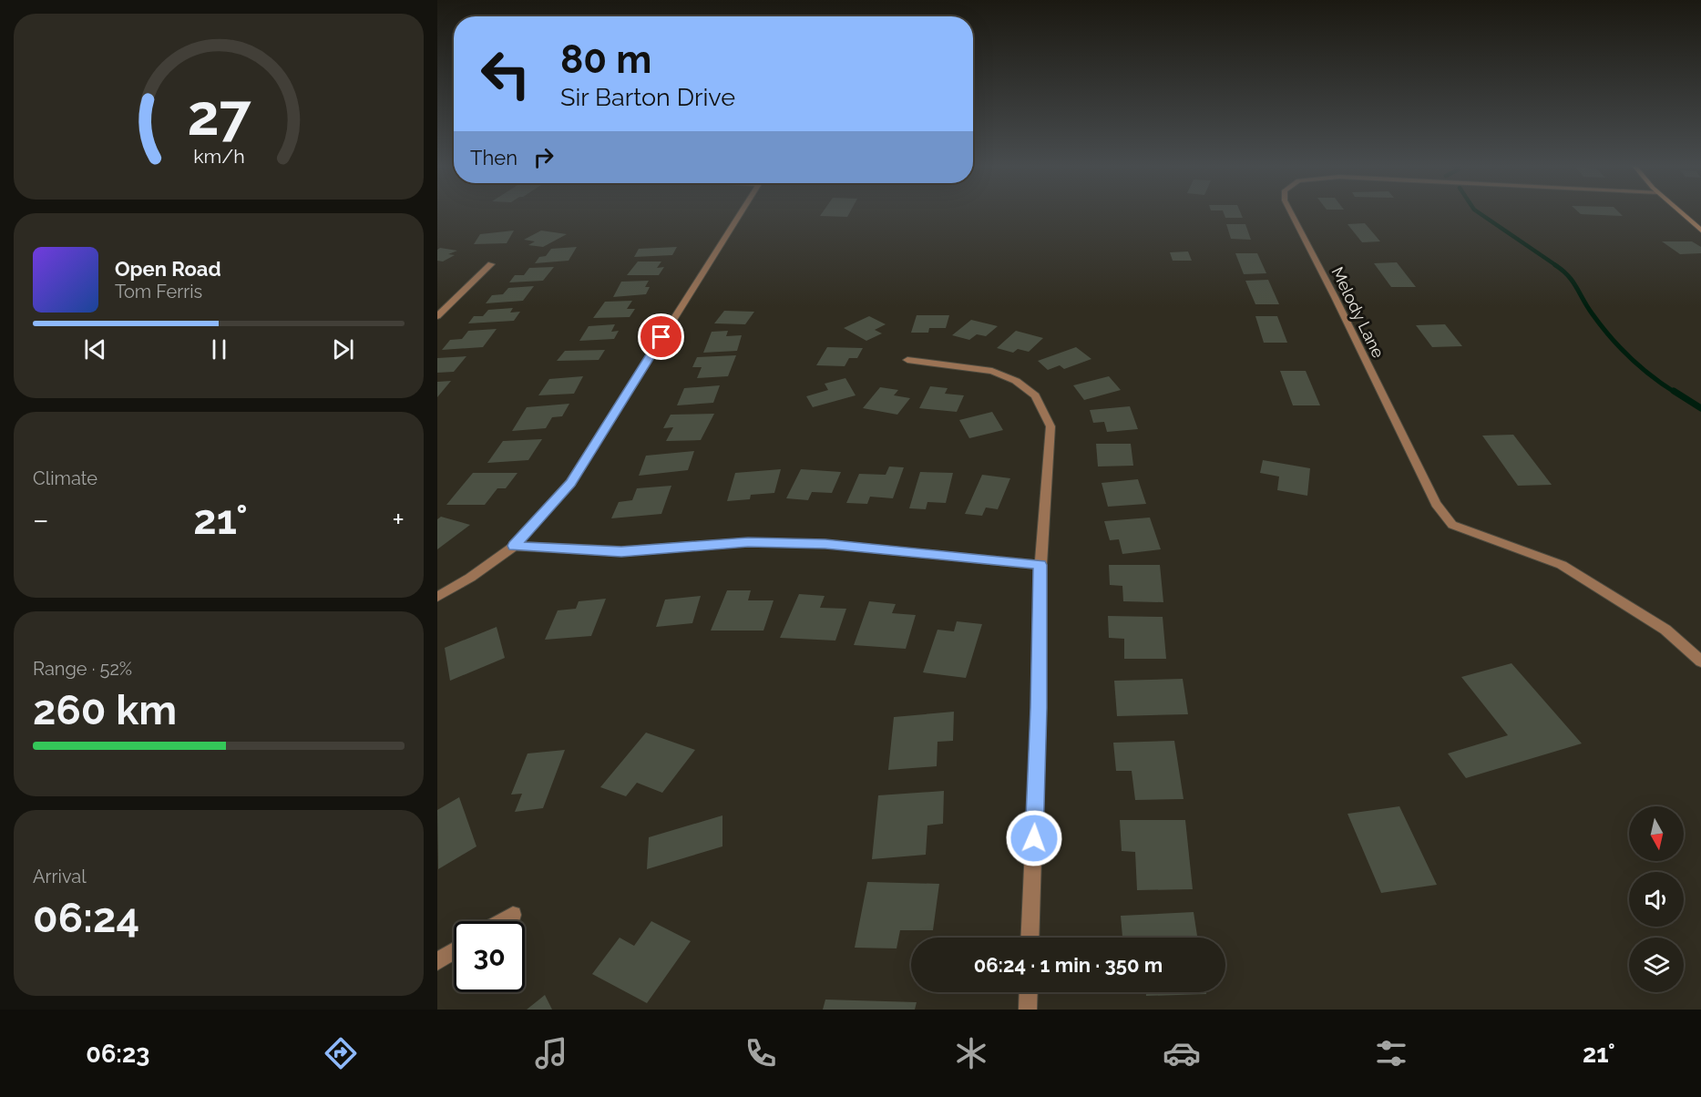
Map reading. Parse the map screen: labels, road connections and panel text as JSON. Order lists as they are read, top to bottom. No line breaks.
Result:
{"streets":{"street":["Melody Lane"]},"north":"bottom","page":{"turn":["80 m","Sir Barton Drive"],"then":"Then","song":["Open Road","Tom Ferris"],"tile":["Climate",["Range · 52%","260 km"],["Arrival","06:24"]],"heat":["−","21°","+"],"limit":"30","trip":"06:24 · 1 min · 350 m","tabs":["06:23","21°"],"gauge":["27","km/h"]}}
